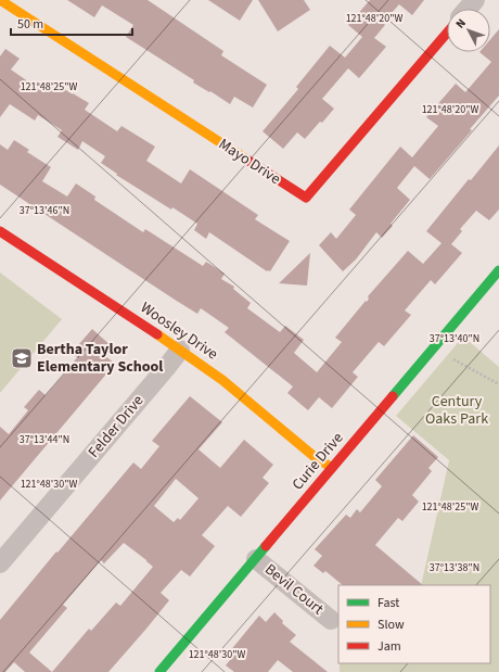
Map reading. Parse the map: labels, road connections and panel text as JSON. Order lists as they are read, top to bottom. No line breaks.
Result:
{"streets":{"street":["Mayo Drive","Woosley Drive","Felder Drive","Curie Drive","Bevil Court"]},"crossings":[["Woosley Drive","Felder Drive"],["Woosley Drive","Curie Drive"],["Curie Drive","Bevil Court"]],"parks":["Century Oaks Park"],"places":{"school or university":["Bertha Taylor Elementary School"]},"legend":["Fast","Slow","Jam"],"scale_bar":"50 m","north":"top left","coordinates":["121°48'20\"W","121°48'25\"W","37°13'46\"N","37°13'40\"N","37°13'44\"N","121°48'30\"W","37°13'38\"N"]}
